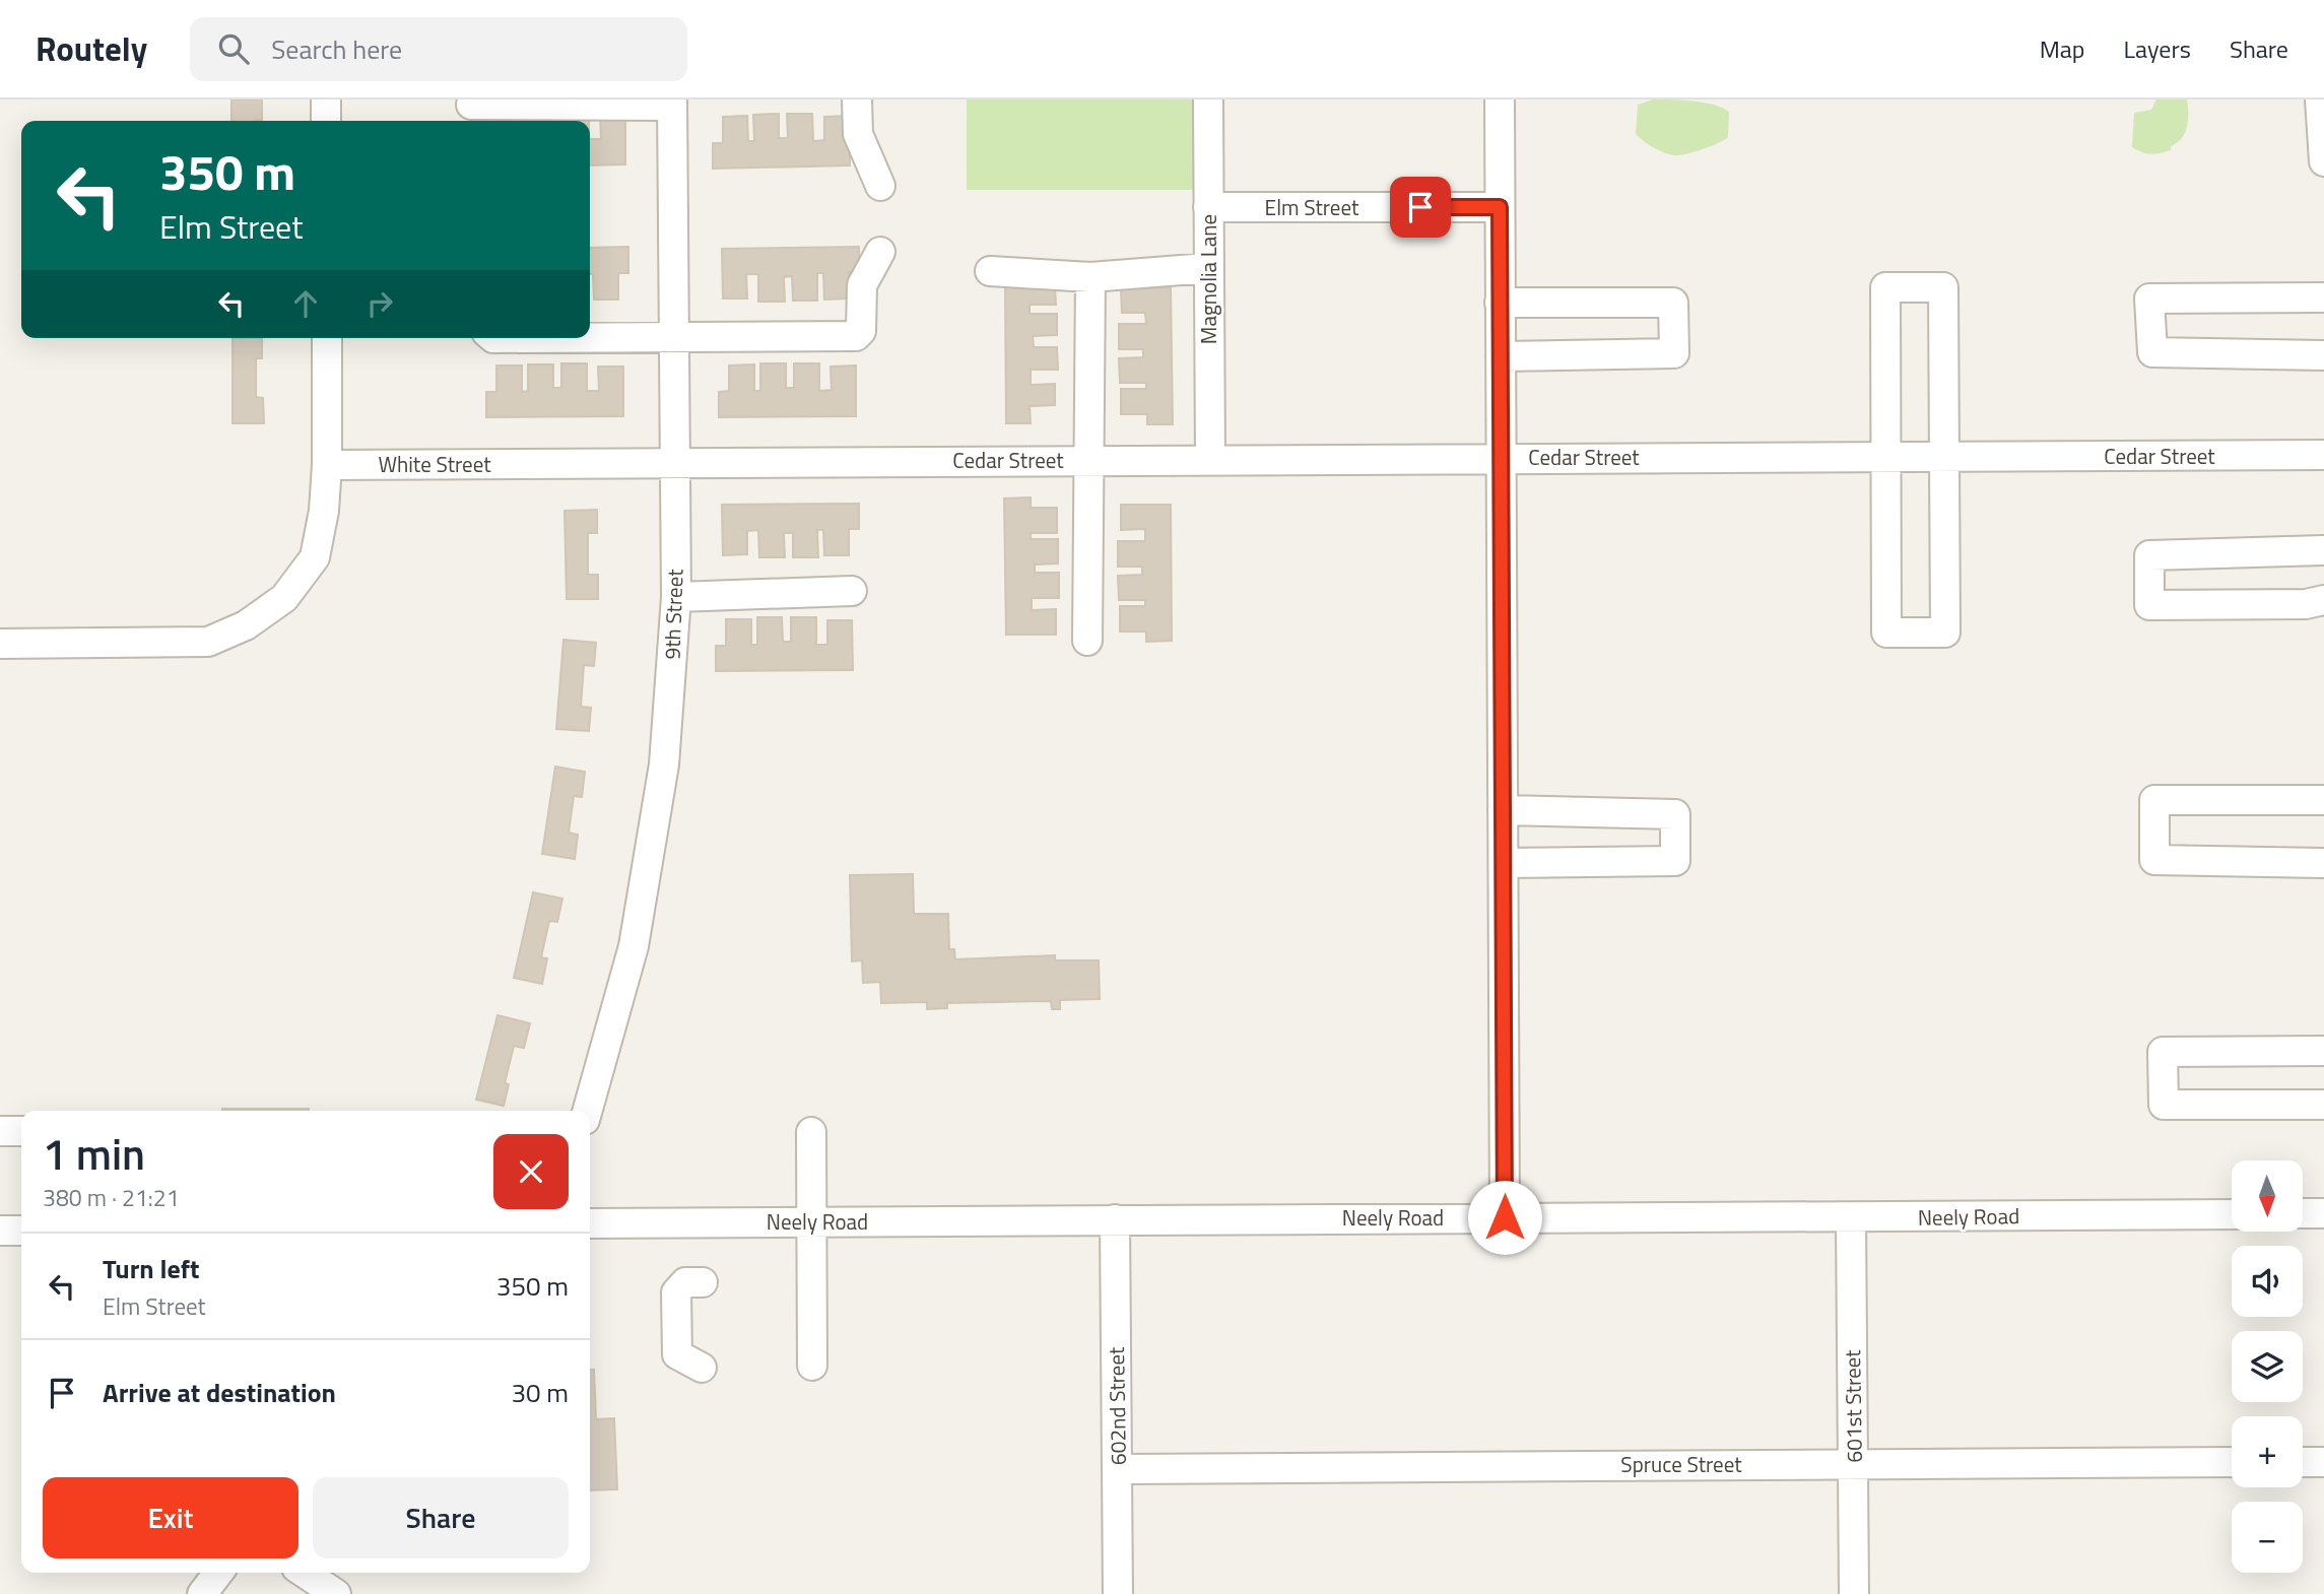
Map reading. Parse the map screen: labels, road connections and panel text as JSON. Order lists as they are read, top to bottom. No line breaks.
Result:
{"streets":{"street":["Elm Street","Magnolia Lane","Cedar Street","White Street","9th Street","Neely Road","602nd Street","601st Street","Spruce Street"]},"crossings":[["Elm Street","Magnolia Lane"],["Magnolia Lane","Cedar Street"],["Cedar Street","White Street"],["Cedar Street","9th Street"],["White Street","9th Street"],["Neely Road","602nd Street"],["Neely Road","601st Street"],["602nd Street","Spruce Street"],["601st Street","Spruce Street"]],"north":"bottom","page":{"header":"Routely","search":"Search here","nav":["Map","Layers","Share"],"turn":["350 m","Elm Street"],"heading":["1 min","380 m · 21:21"],"map_buttons":["+","−"],"list":[{"name":"Turn left","note":"Elm Street","value":"350 m"},{"name":"Arrive at destination","value":"30 m"}],"buttons":["Exit","Share"]}}
